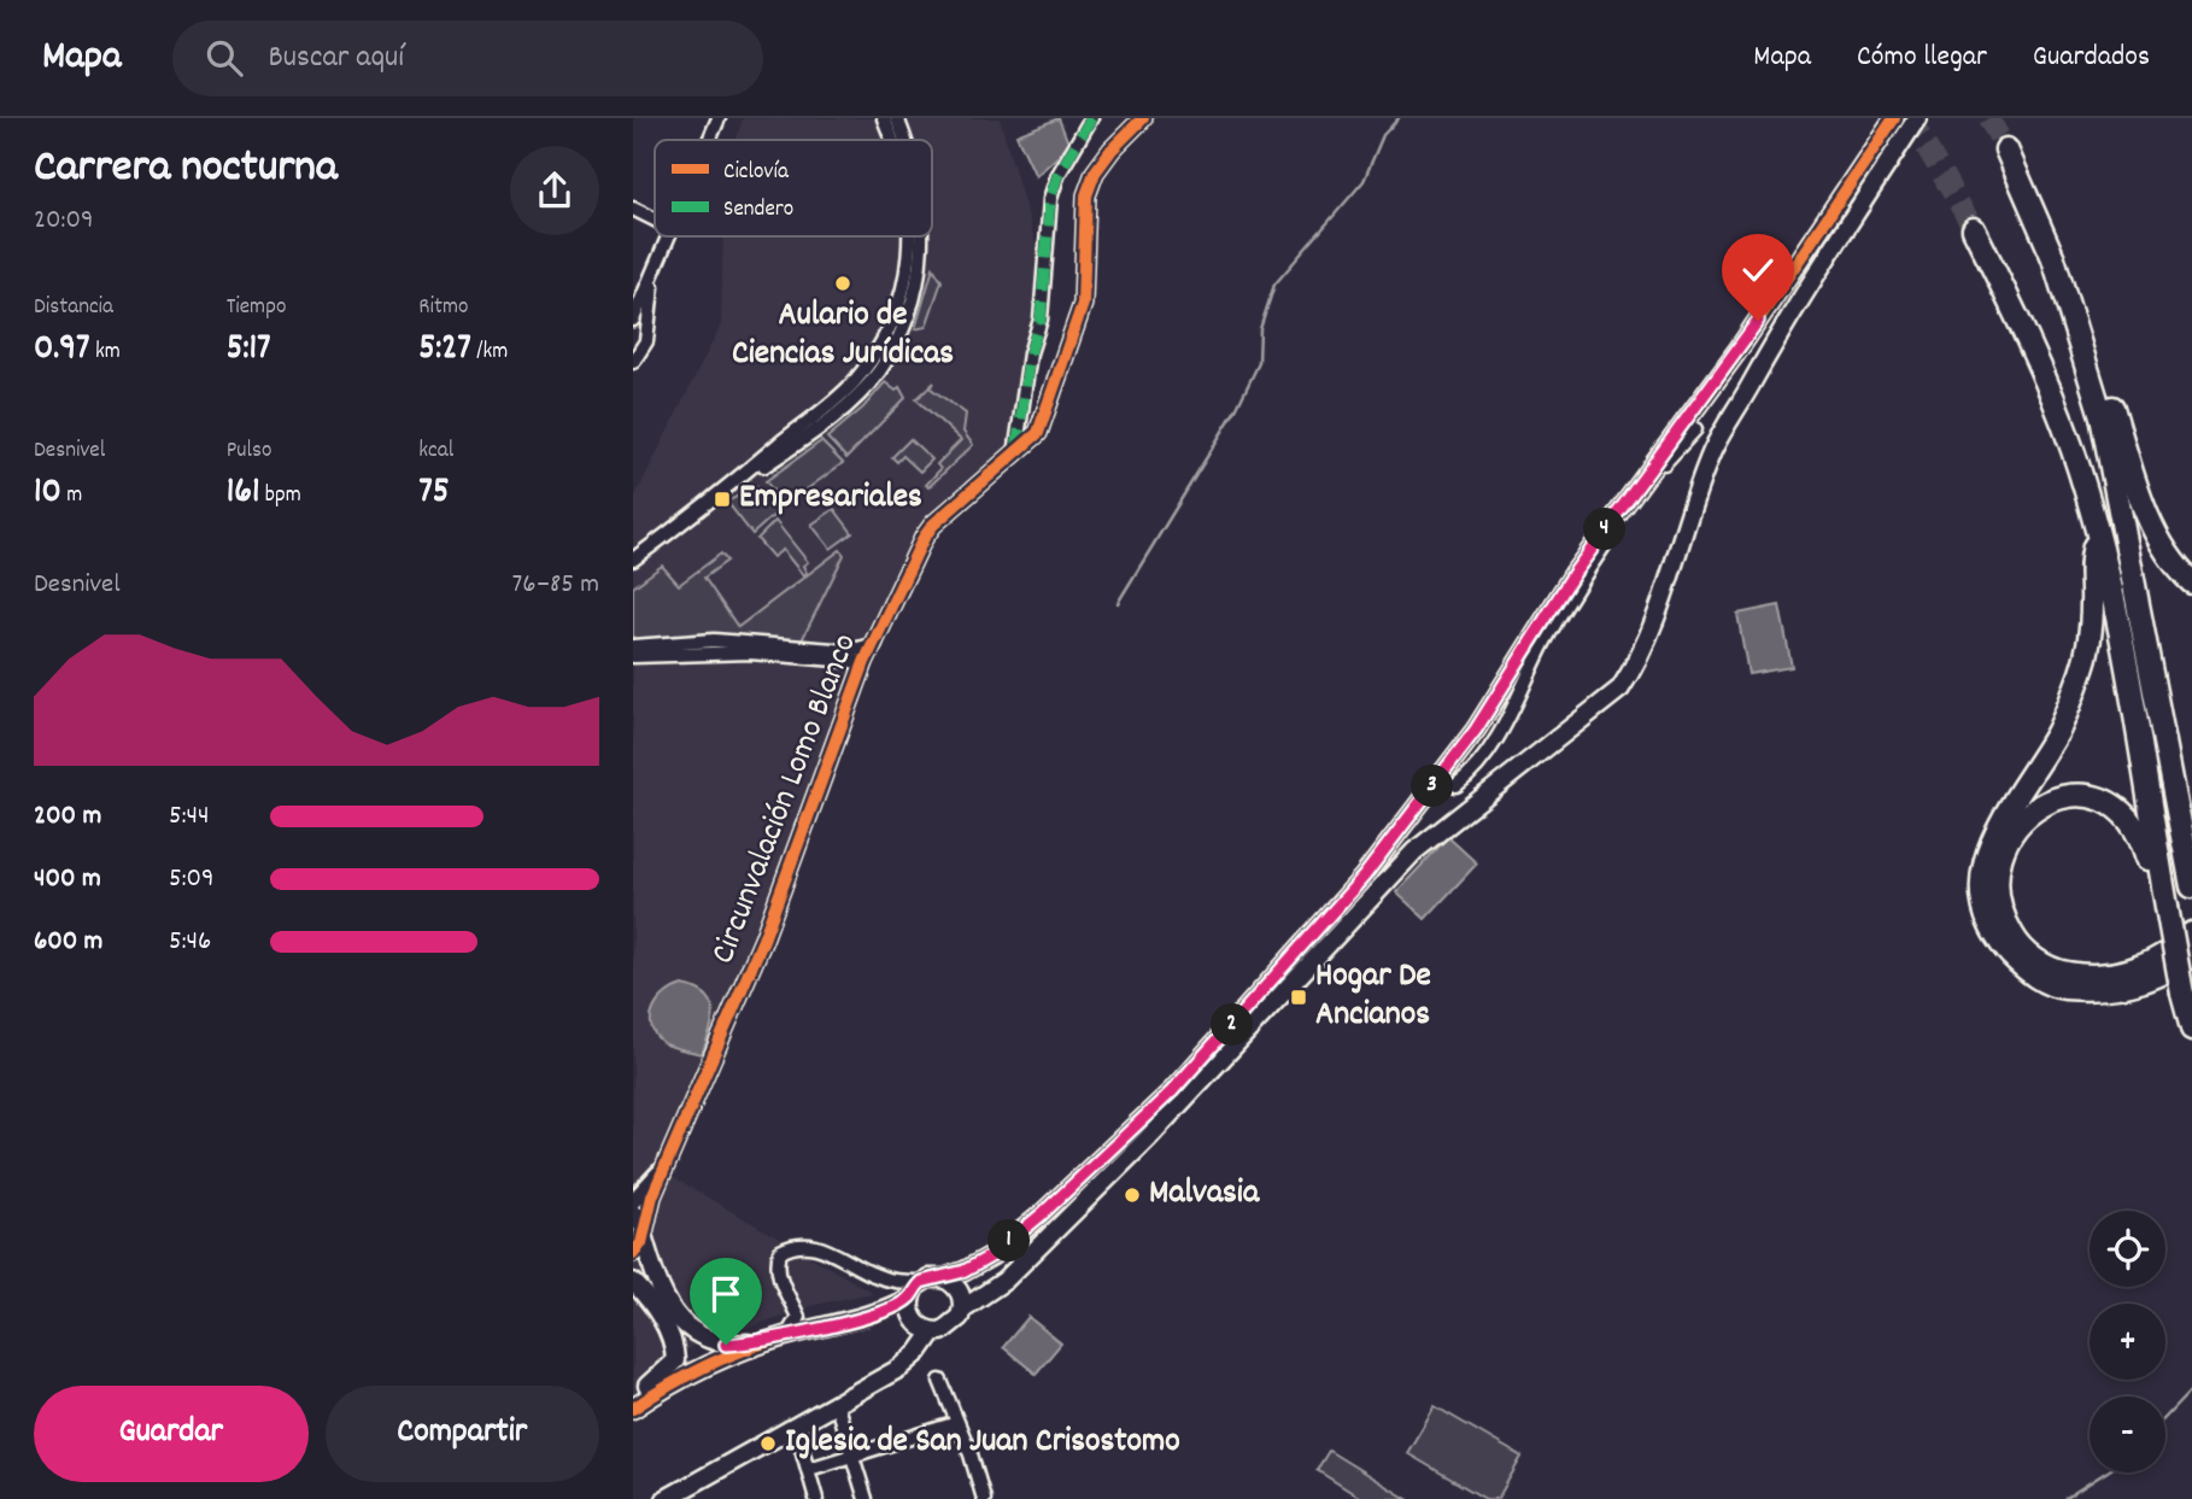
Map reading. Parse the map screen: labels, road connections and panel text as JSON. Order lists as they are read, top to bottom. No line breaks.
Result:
{"streets":{"street":["Circunvalación Lomo Blanco"]},"places":{"other":["Aulario de Ciencias Jurídicas","Malvasia","Iglesia de San Juan Crisostomo"],"transit":["Empresariales","Hogar De Ancianos"]},"legend":["Ciclovía","Sendero"],"page":{"header":"Mapa","search":"Buscar aquí","nav":["Mapa","Cómo llegar","Guardados"],"heading":["Carrera nocturna","20:09"],"stats":[["Distancia","0.97 km"],["Tiempo","5:17"],["Ritmo","5:27 /km"],["Desnivel","10 m"],["Pulso","161 bpm"],["kcal","75"]],"pins":["4","3","2","1"],"chart":["Desnivel","76–85 m"],"list":[{"name":"200 m","note":"5:44"},{"name":"400 m","note":"5:09"},{"name":"600 m","note":"5:46"}],"map_buttons":["+","−"],"buttons":["Guardar","Compartir"]}}
